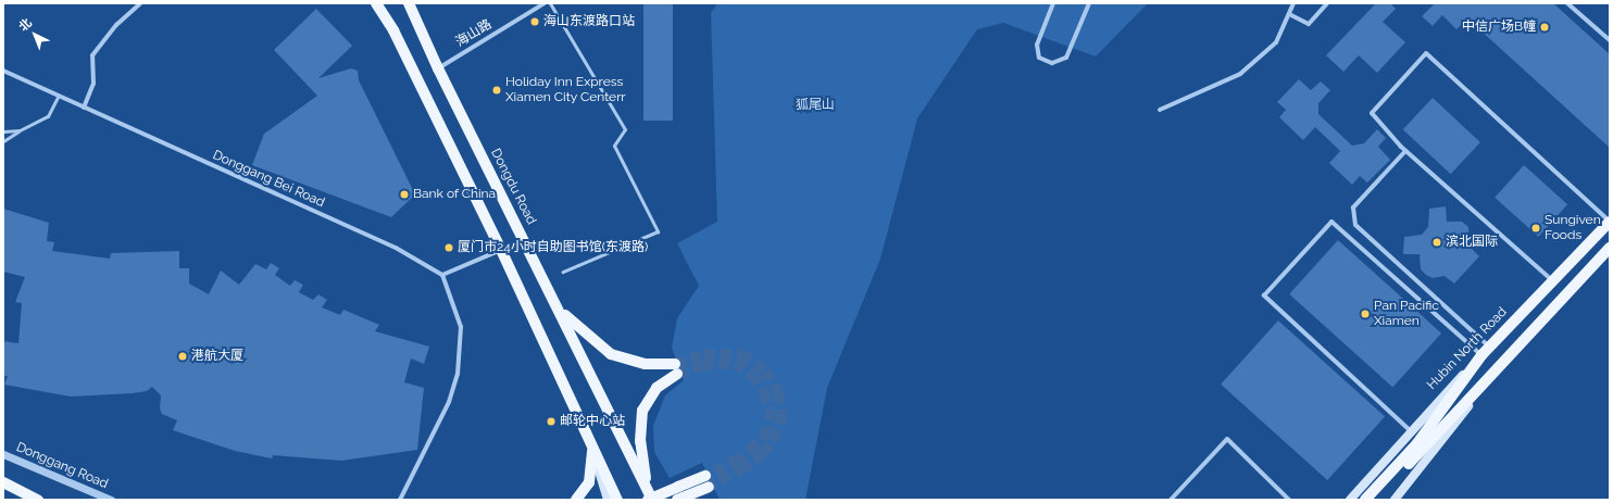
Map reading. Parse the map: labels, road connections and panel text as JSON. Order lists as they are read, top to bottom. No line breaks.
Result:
{"streets":{"main road":["Dongdu Road","Hubin North Road"],"street":["海山路","Donggang Bei Road","Donggang Road"]},"crossings":[["海山路","Dongdu Road"]],"parks":["狐尾山"],"places":["海山东渡路口站","中信广场B幢","Holiday Inn Express Xiamen City Centerr","Bank of China","Sungiven Foods","滨北国际","厦门市24小时自助图书馆(东渡路)","Pan Pacific Xiamen","港航大厦","邮轮中心站"],"north":"top left"}
